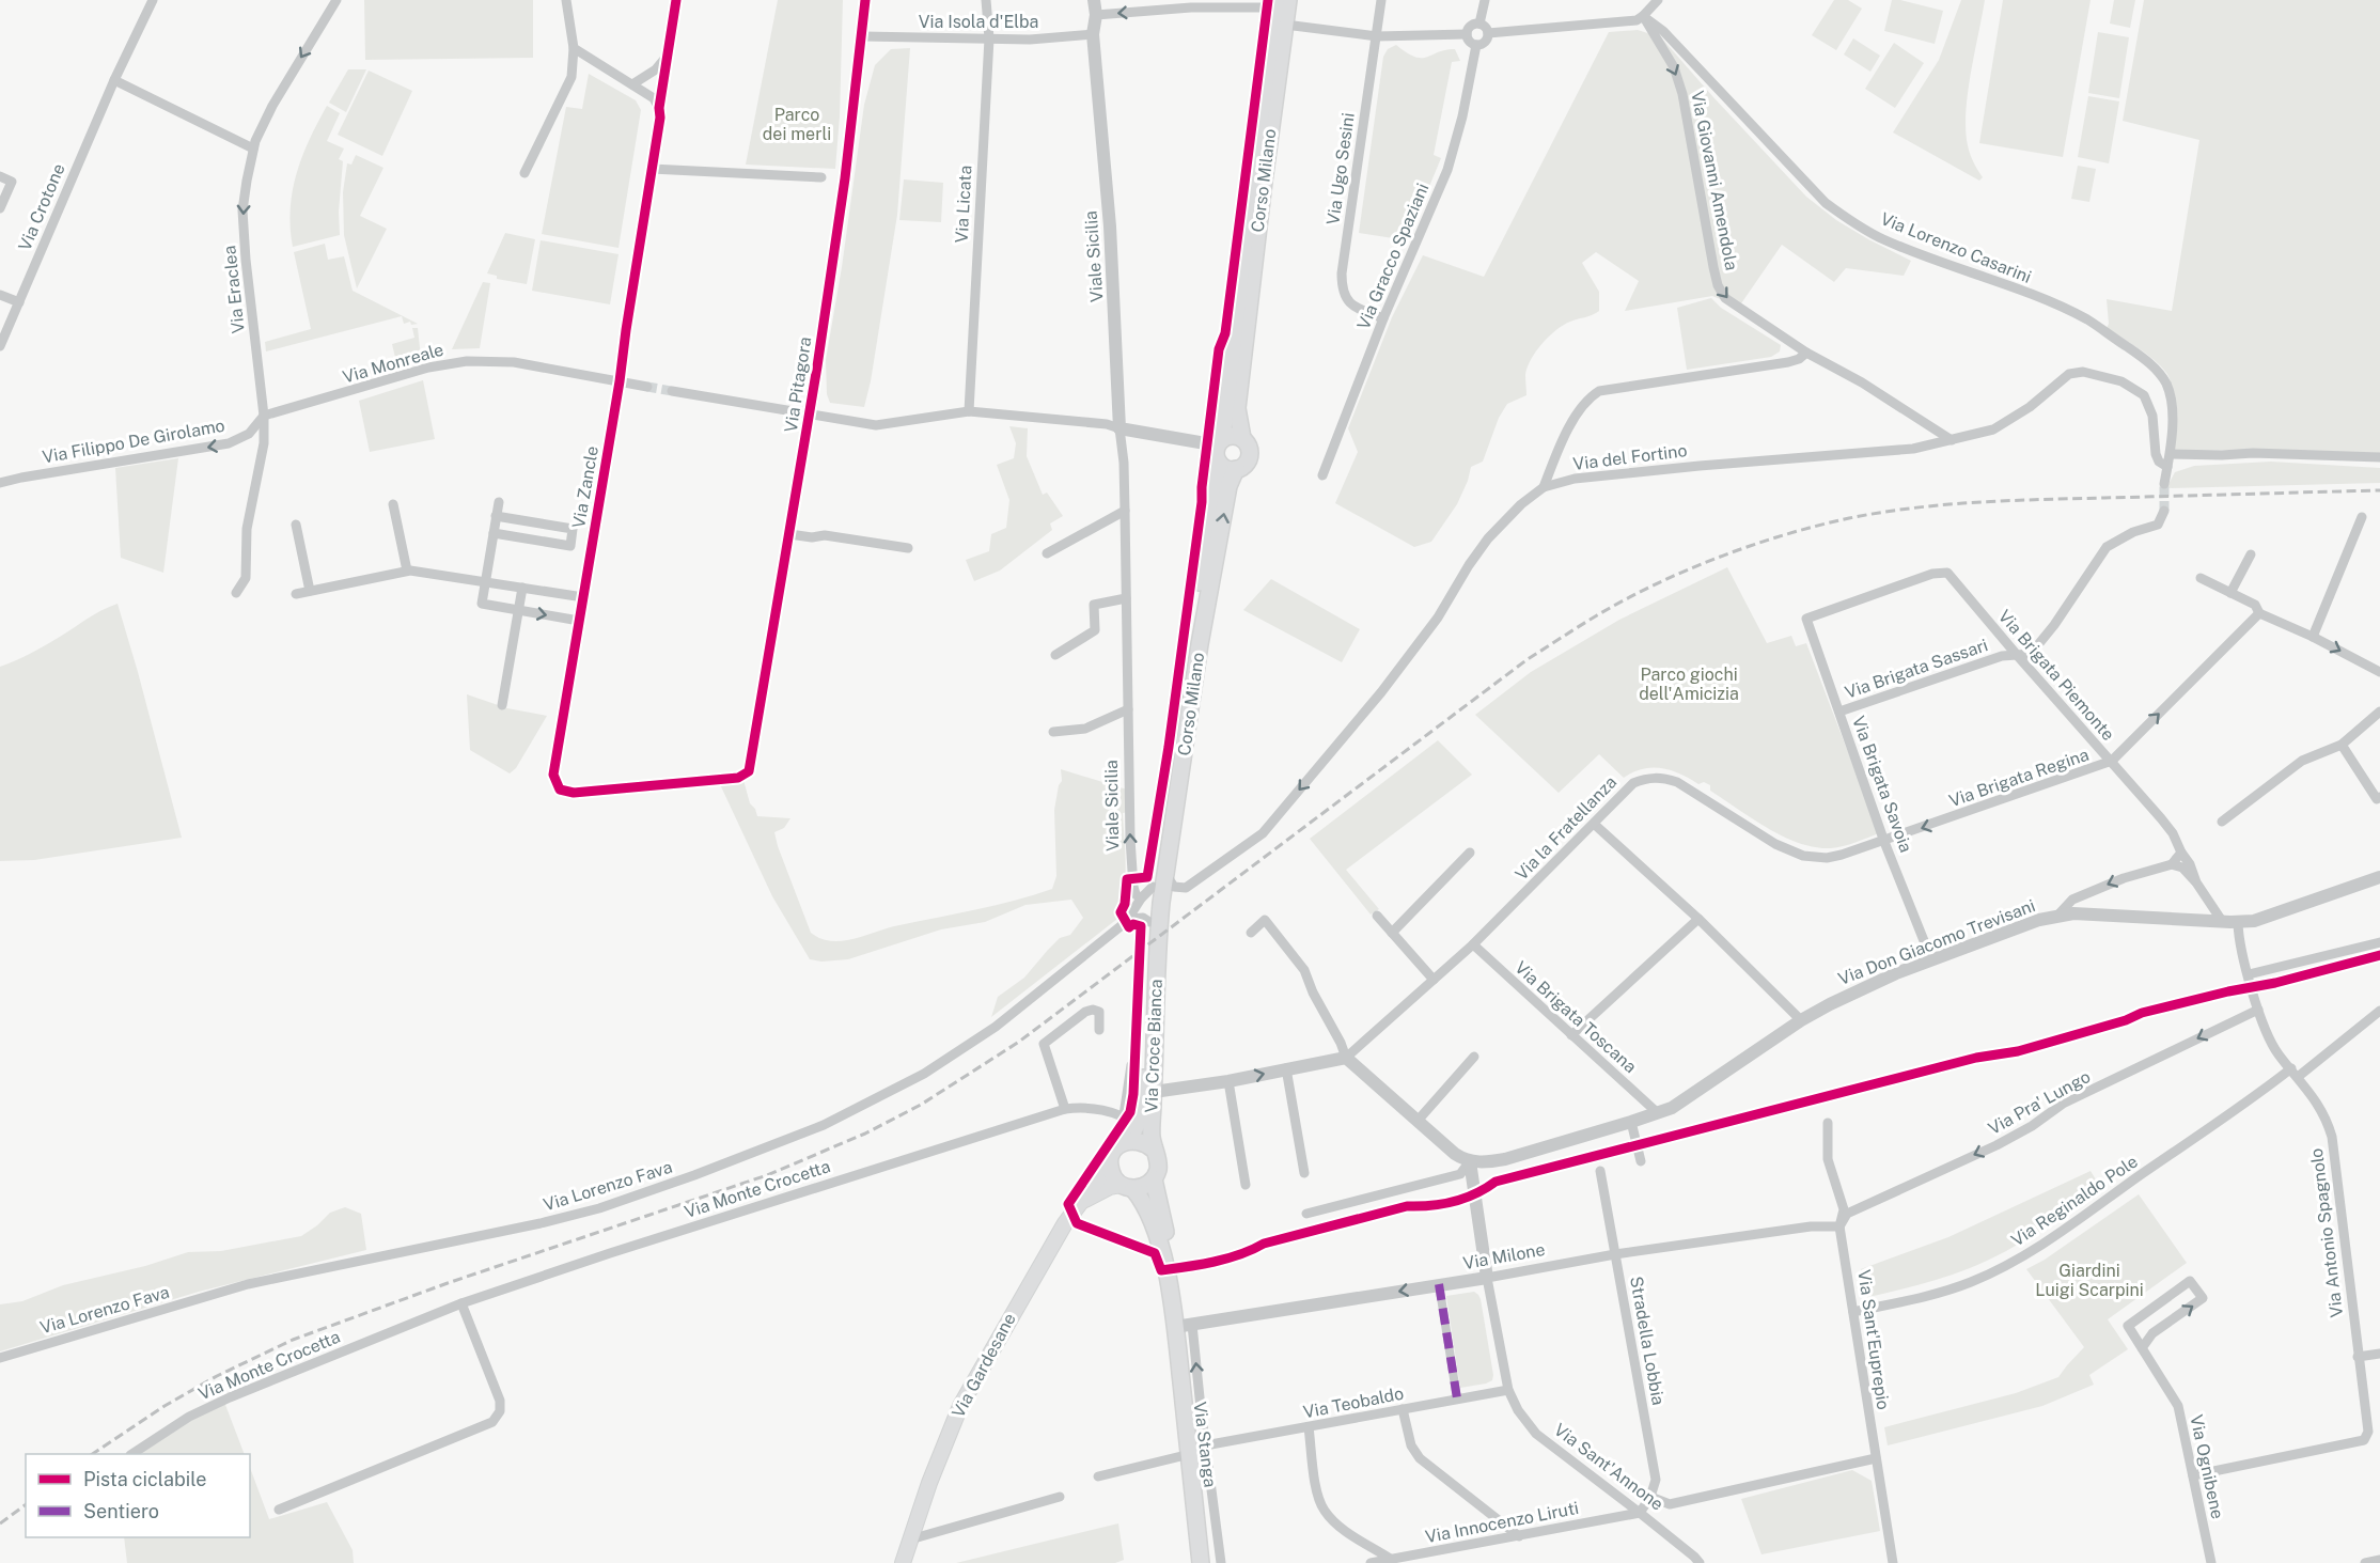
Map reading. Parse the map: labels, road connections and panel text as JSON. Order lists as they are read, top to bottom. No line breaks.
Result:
{"streets":{"main road":["Corso Milano","Via Croce Bianca","Via Gardesane","Via Stanga"],"street":["Via Isola d'Elba","Via Ugo Sesini","Via Giovanni Amendola","Via Licata","Via Crotone","Via Lorenzo Casarini","Viale Sicilia","Via Gracco Spaziani","Via Eraclea","Via Monreale","Via Pitagora","Via Filippo De Girolamo","Via del Fortino","Via Zancle","Via Brigata Sassari","Via Brigata Piemonte","Via Brigata Regina","Via Brigata Savoia","Via la Fratellanza","Via Don Giacomo Trevisani","Via Brigata Toscana","Via Pra' Lungo","Via Lorenzo Fava","Via Monte Crocetta","Via Reginaldo Pole","Via Antonio Spagnolo","Via Milone","Via Sant'Euprepio","Stradella Lobbia","Via Teobaldo","Via Sant'Annone","Via Ognibene","Via Innocenzo Liruti"]},"crossings":[["Via Isola d'Elba","Via Licata"],["Via Isola d'Elba","Viale Sicilia"],["Via Isola d'Elba","Via Pitagora"],["Via Ugo Sesini","Via Gracco Spaziani"],["Corso Milano","Viale Sicilia"],["Corso Milano","Via del Fortino"],["Corso Milano","Via Croce Bianca"],["Corso Milano","Via Lorenzo Fava"],["Via Giovanni Amendola","Via Lorenzo Casarini"],["Via Giovanni Amendola","Via del Fortino"],["Via Lorenzo Casarini","Via del Fortino"],["Viale Sicilia","Via Lorenzo Fava"],["Via Eraclea","Via Monreale"],["Via Eraclea","Via Filippo De Girolamo"],["Via Monreale","Via Filippo De Girolamo"],["Via Monreale","Via Zancle"],["Via Pitagora","Via Zancle"],["Via Brigata Sassari","Via Brigata Piemonte"],["Via Brigata Sassari","Via Brigata Savoia"],["Via Brigata Piemonte","Via Brigata Regina"],["Via Brigata Piemonte","Via Brigata Savoia"],["Via Brigata Piemonte","Via Don Giacomo Trevisani"],["Via Brigata Regina","Via Brigata Savoia"],["Via Brigata Regina","Via la Fratellanza"],["Via Brigata Savoia","Via la Fratellanza"],["Via Brigata Savoia","Via Don Giacomo Trevisani"],["Via la Fratellanza","Via Brigata Toscana"],["Via Don Giacomo Trevisani","Via Brigata Toscana"],["Via Don Giacomo Trevisani","Via Sant'Annone"],["Via Croce Bianca","Via Monte Crocetta"],["Via Croce Bianca","Via Milone"],["Via Croce Bianca","Via Gardesane"],["Via Croce Bianca","Via Stanga"],["Via Pra' Lungo","Via Antonio Spagnolo"],["Via Pra' Lungo","Via Milone"],["Via Pra' Lungo","Via Sant'Euprepio"],["Via Reginaldo Pole","Via Antonio Spagnolo"],["Via Reginaldo Pole","Via Sant'Euprepio"],["Via Antonio Spagnolo","Via Ognibene"],["Via Milone","Via Sant'Euprepio"],["Via Milone","Stradella Lobbia"],["Via Milone","Via Stanga"],["Via Milone","Via Sant'Annone"],["Stradella Lobbia","Via Sant'Annone"],["Stradella Lobbia","Via Innocenzo Liruti"],["Via Teobaldo","Via Stanga"],["Via Teobaldo","Via Sant'Annone"],["Via Sant'Annone","Via Innocenzo Liruti"]],"one_way":["Via Giovanni Amendola","Via Eraclea","Via Filippo De Girolamo","Via del Fortino","Via Pra' Lungo"],"parks":["Parco dei merli","Parco giochi dell'Amicizia","Giardini Luigi Scarpini"],"legend":["Pista ciclabile","Sentiero"]}
